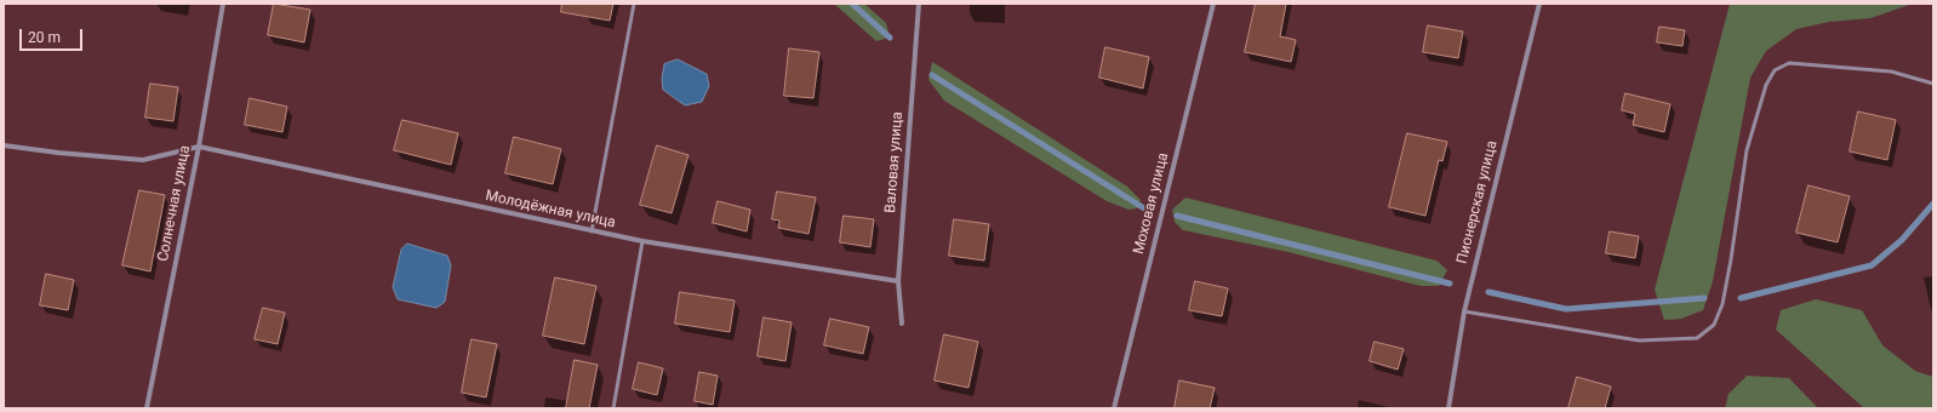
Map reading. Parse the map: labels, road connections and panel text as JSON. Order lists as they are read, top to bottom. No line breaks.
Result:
{"streets":{"street":["Валовая улица","Пионерская улица","Солнечная улица","Моховая улица","Молодёжная улица"]},"crossings":[["Валовая улица","Молодёжная улица"],["Солнечная улица","Молодёжная улица"]],"scale_bar":"20 m"}
